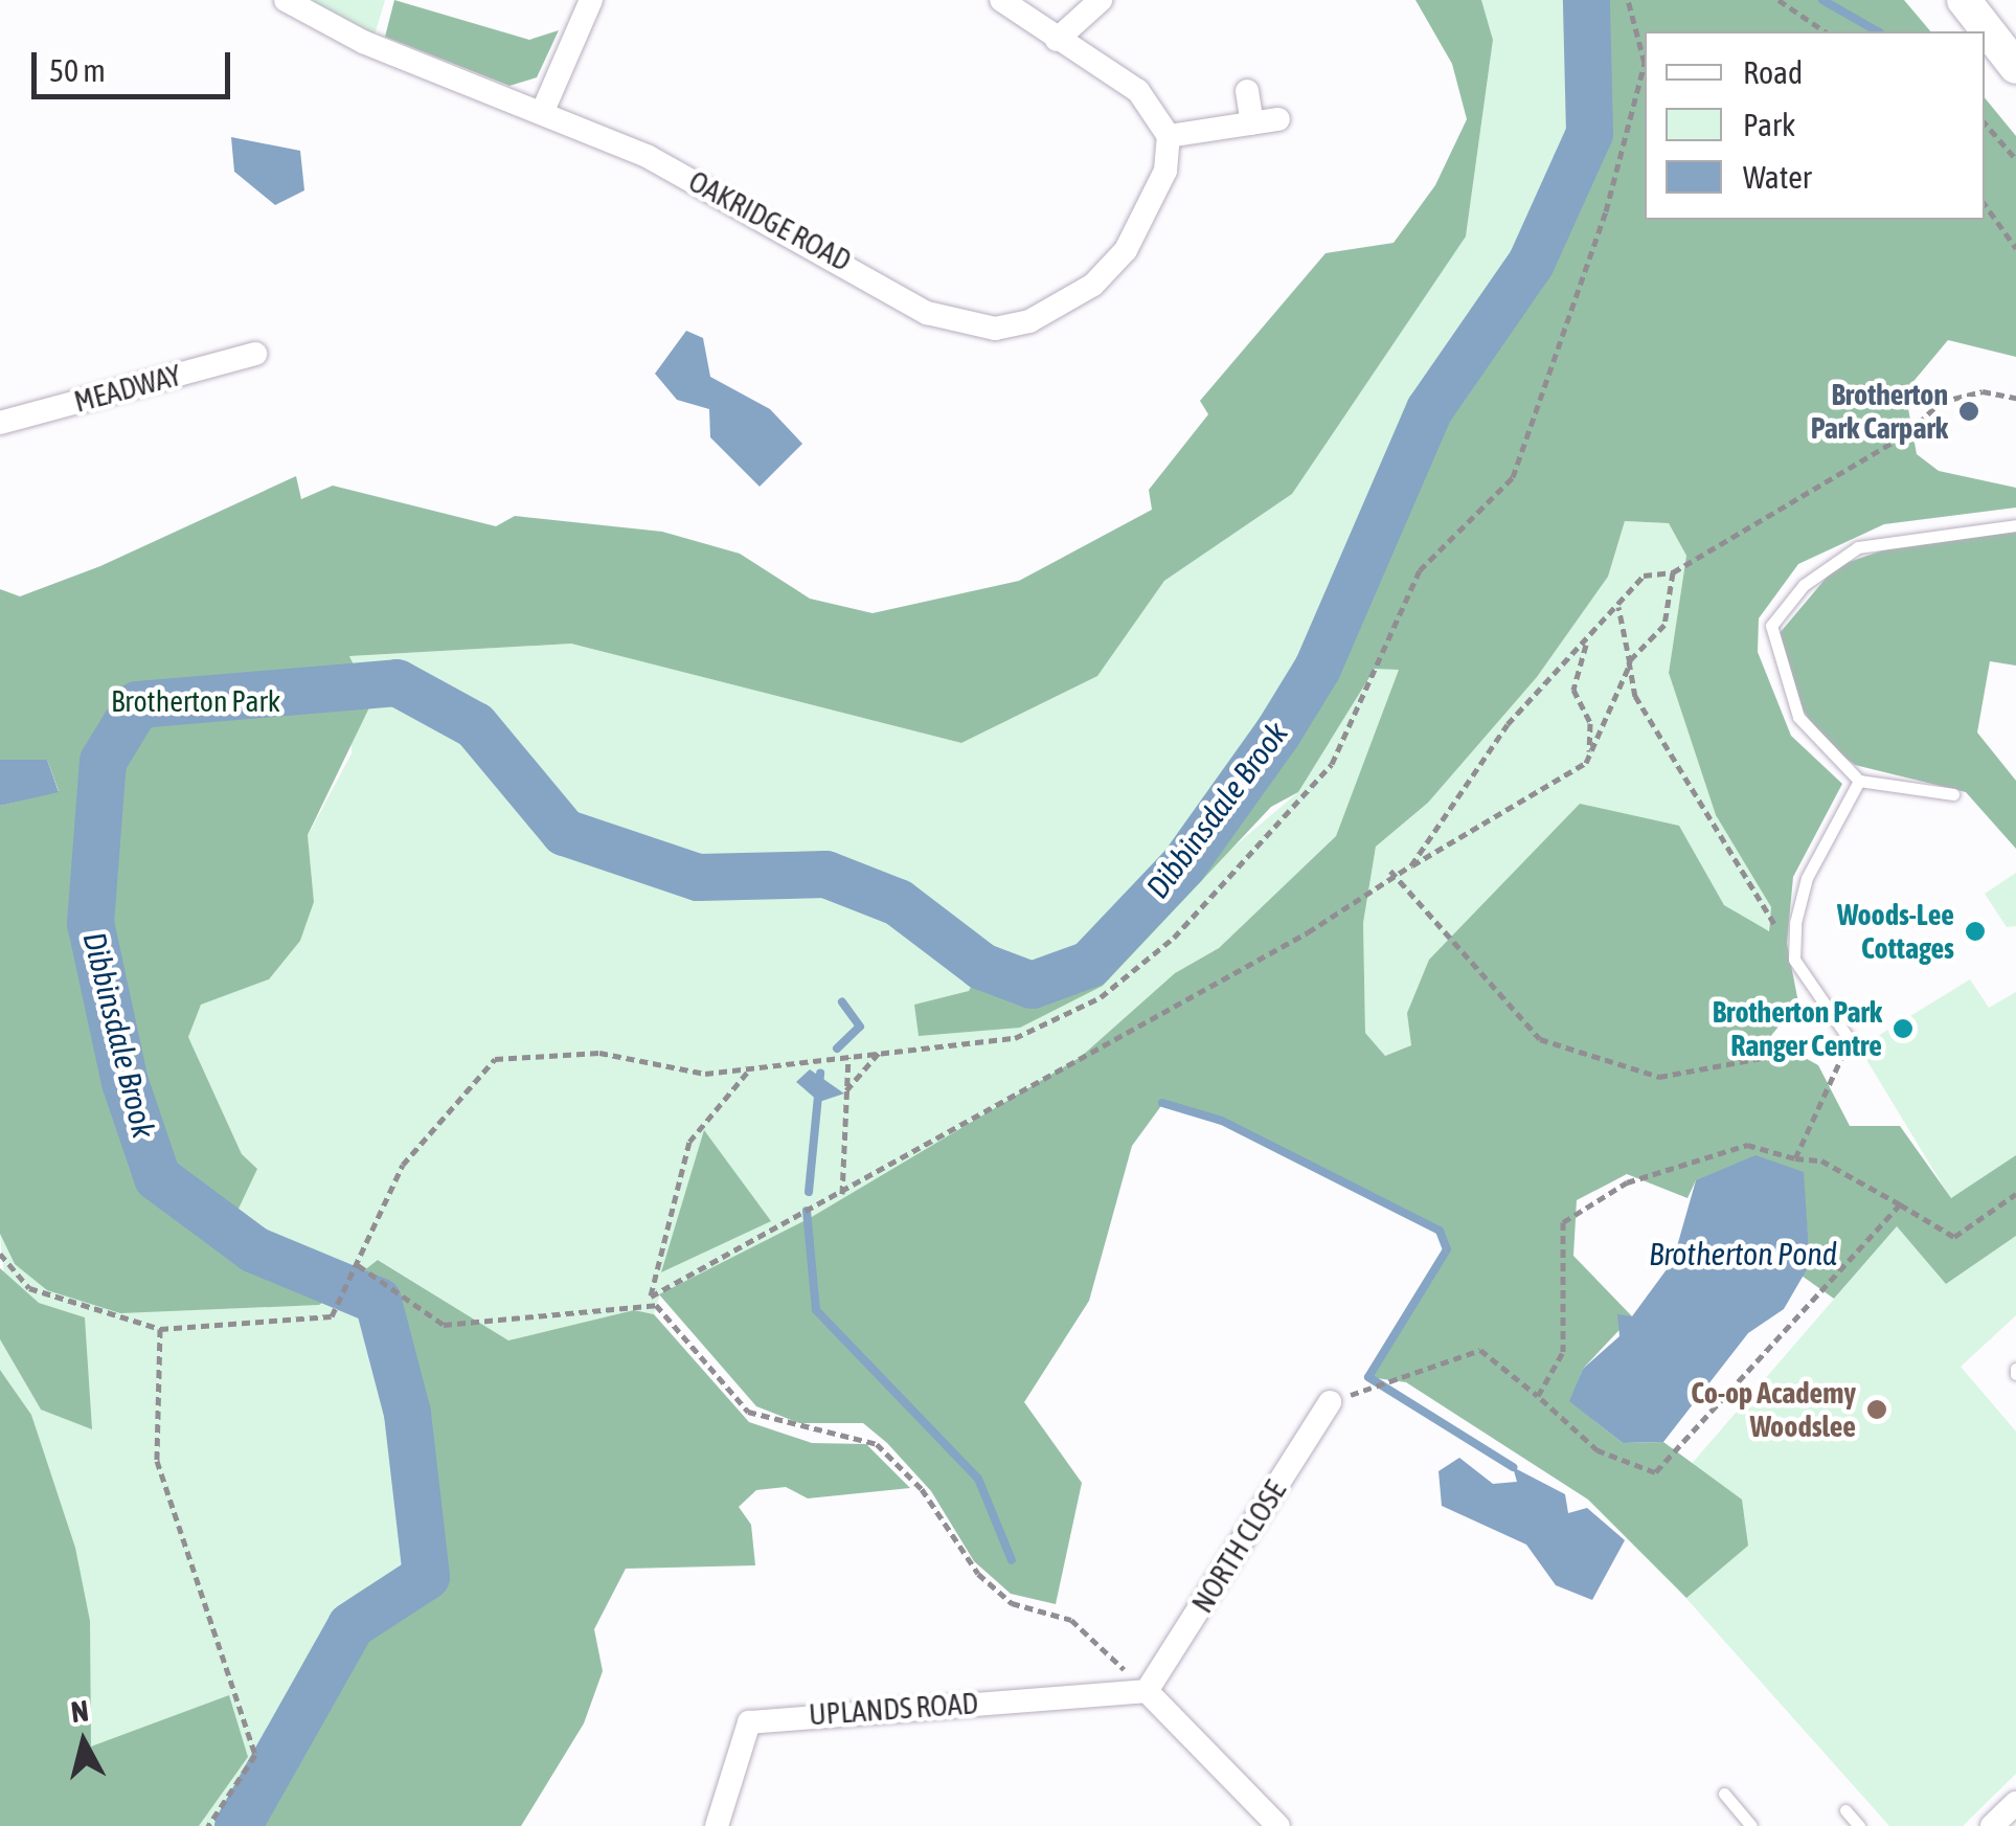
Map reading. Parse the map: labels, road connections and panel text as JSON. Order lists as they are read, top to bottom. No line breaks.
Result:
{"streets":{"street":["OAKRIDGE ROAD","MEADWAY","NORTH CLOSE","UPLANDS ROAD"]},"crossings":[["NORTH CLOSE","UPLANDS ROAD"]],"water":["Dibbinsdale Brook","Brotherton Pond"],"parks":["Brotherton Park"],"places":["Brotherton Park Carpark","Woods-Lee Cottages","Brotherton Park Ranger Centre","Co-op Academy Woodslee"],"legend":["Road","Park","Water"],"scale_bar":"50 m","north":"top"}
